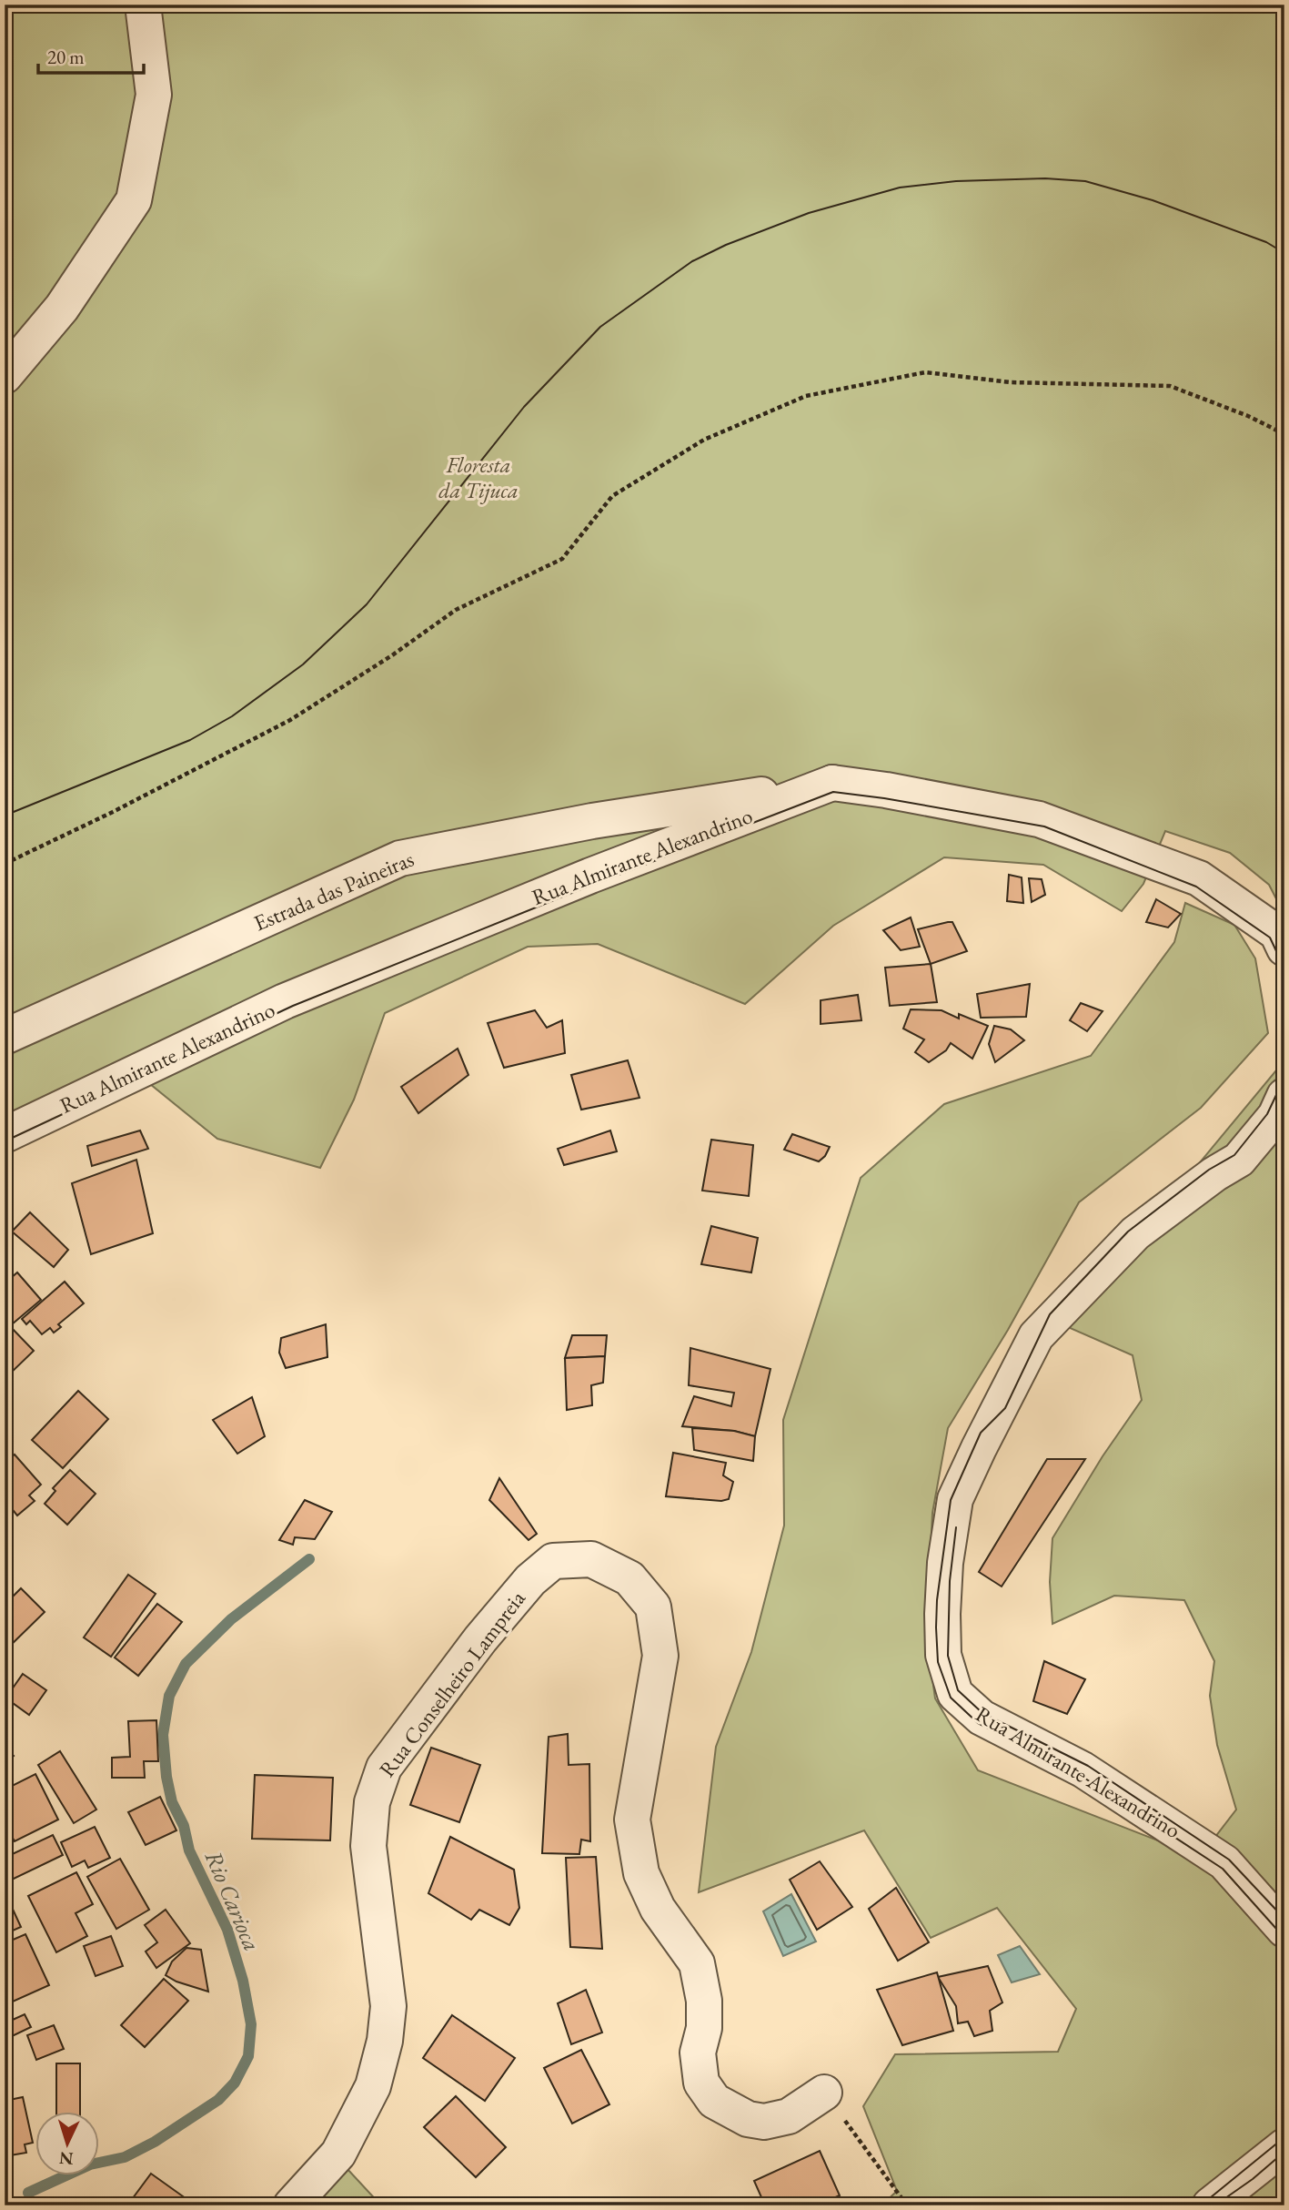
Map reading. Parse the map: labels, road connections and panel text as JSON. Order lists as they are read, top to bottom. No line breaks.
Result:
{"streets":{"street":["Rua Almirante Alexandrino","Estrada das Paineiras","Rua Conselheiro Lampreia"]},"crossings":[["Rua Almirante Alexandrino","Estrada das Paineiras"]],"water":["Rio Carioca"],"parks":["Floresta da Tijuca"],"scale_bar":"20 m","north":"bottom"}
